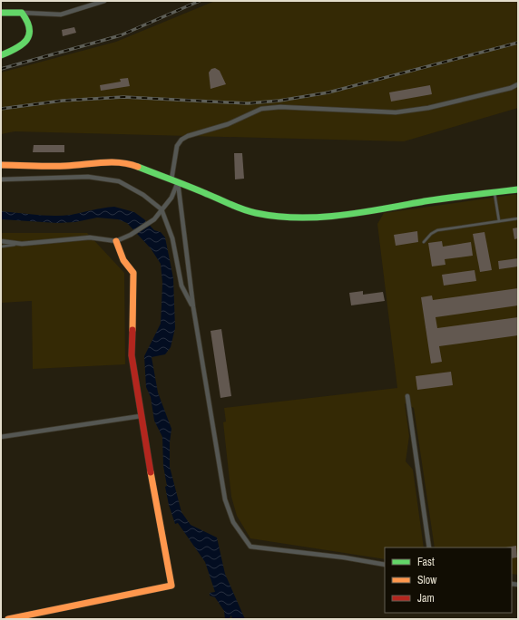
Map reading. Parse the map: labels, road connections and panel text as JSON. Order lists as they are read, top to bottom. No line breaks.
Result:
{"legend":["Fast","Slow","Jam"]}
